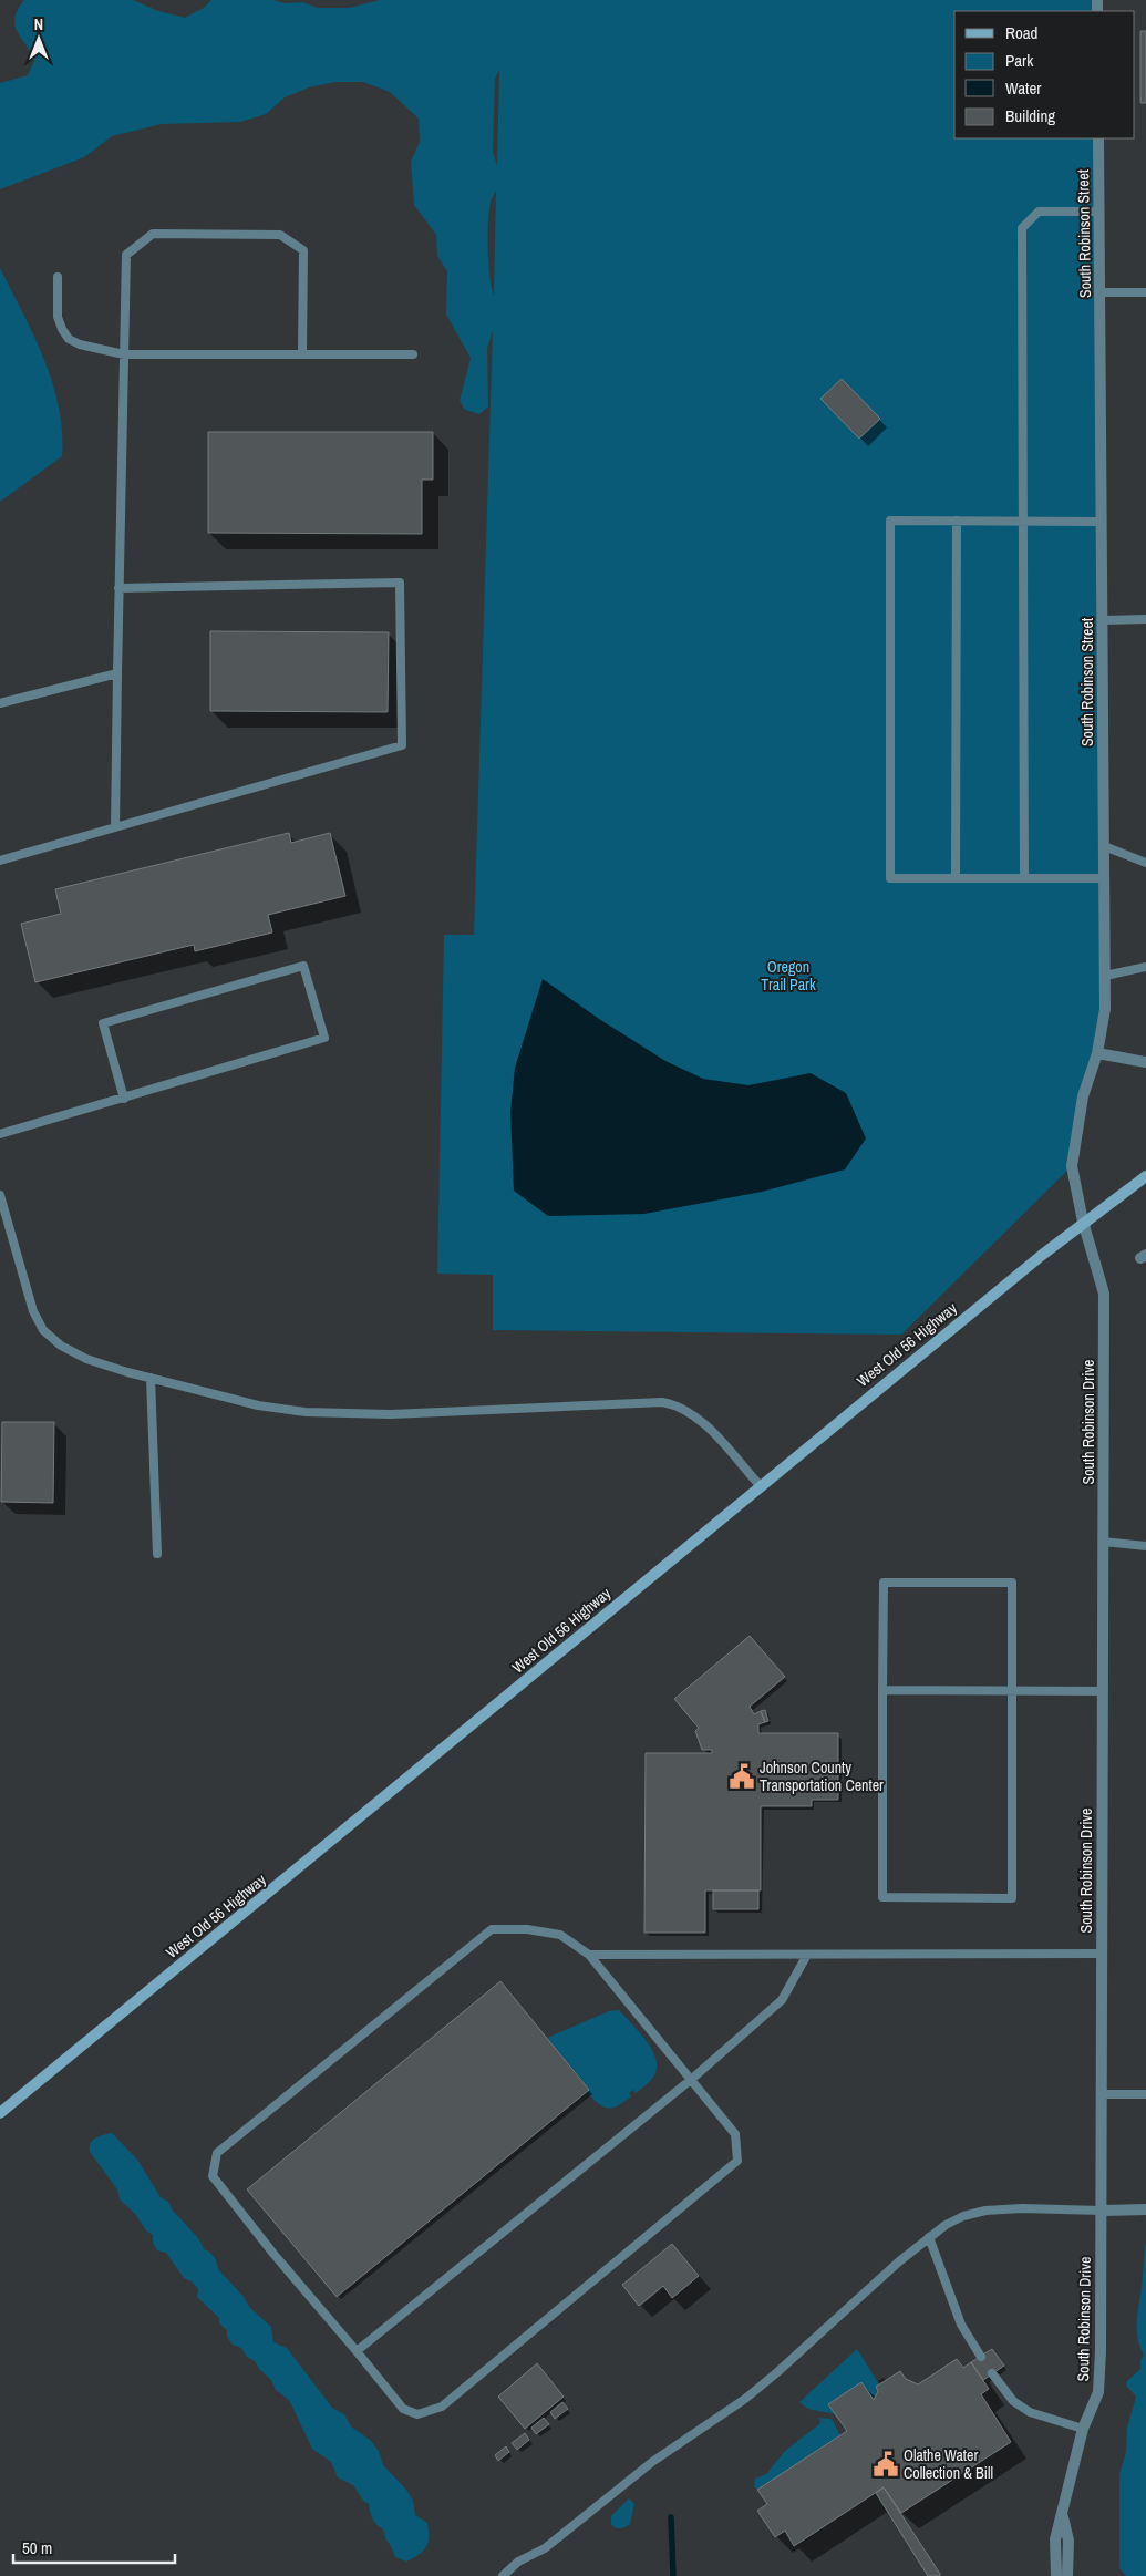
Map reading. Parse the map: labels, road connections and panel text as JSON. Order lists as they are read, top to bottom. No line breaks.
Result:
{"streets":{"main road":["West Old 56 Highway"],"street":["South Robinson Street","South Robinson Drive"]},"crossings":[["South Robinson Street","West Old 56 Highway"],["South Robinson Street","South Robinson Drive"],["West Old 56 Highway","South Robinson Drive"]],"parks":["Oregon Trail Park"],"places":{"public building":["Johnson County Transportation Center","Olathe Water Collection & Bill"]},"legend":["Road","Park","Water","Building"],"scale_bar":"50 m","north":"top"}
